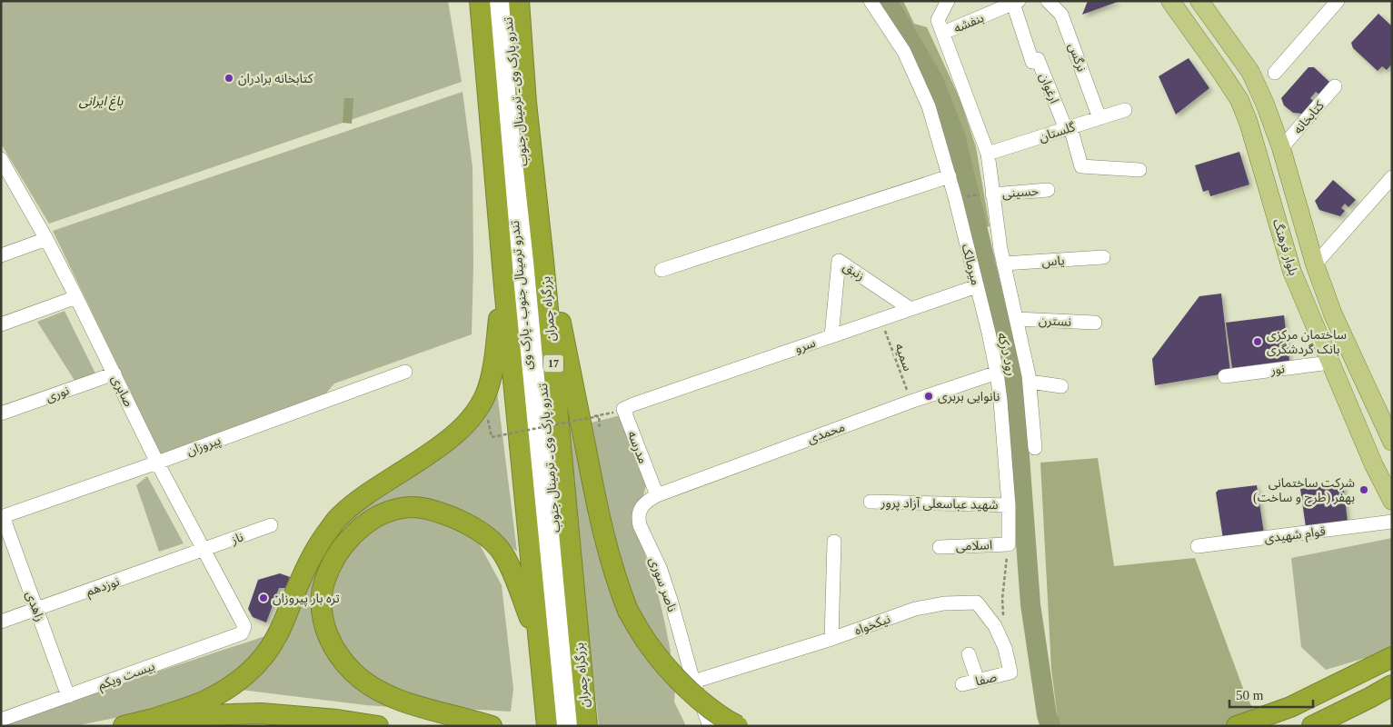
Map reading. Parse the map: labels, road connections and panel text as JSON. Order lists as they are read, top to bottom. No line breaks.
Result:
{"streets":{"highway":["بزرگراه چمران","17"],"main road":["بلوار فرهنگ"],"street":["بنفشه","نرگس","ارغوان","تندرو پارک وی ـ ترمینال جنوب","کتابخانه","گلستان","حسینی","یاس","میرمالک","زنبق","تندرو ترمینال جنوب ـ پارک وی","نسترن","سرو","نور","صابری","نوری","محمدی","پیروزان","مدرسه","شهید عباسعلی آزاد پرور","قوام شهیدی","ناز","اسلامی","ناصر سوری","نوزدهم","زاهدی","نیکخواه","بیست ویکم","صفا"],"path":["سمیه"]},"crossings":[["بنفشه","ارغوان"],["نرگس","گلستان"],["ارغوان","گلستان"],["کتابخانه","بلوار فرهنگ"],["بلوار فرهنگ","نور"],["میرمالک","سرو"],["میرمالک","محمدی"],["میرمالک","شهید عباسعلی آزاد پرور"],["میرمالک","اسلامی"],["زنبق","سرو"],["سرو","سمیه"],["سرو","مدرسه"],["سمیه","محمدی"],["صابری","نوری"],["صابری","پیروزان"],["صابری","ناز"],["صابری","نوزدهم"],["صابری","بیست ویکم"],["محمدی","مدرسه"],["محمدی","ناصر سوری"],["پیروزان","زاهدی"],["مدرسه","ناصر سوری"],["ناز","نوزدهم"],["ناصر سوری","نیکخواه"],["نوزدهم","زاهدی"],["زاهدی","بیست ویکم"],["نیکخواه","صفا"]],"water":["رود درکه"],"parks":["باغ ایرانی"],"places":["کتابخانه برادران","ساختمان مرکزی بانک گردشگری","نانوایی بربری","شرکت ساختمانی بهفر (طرح و ساخت)","تره بار پیروزان"],"scale_bar":"50 m"}
